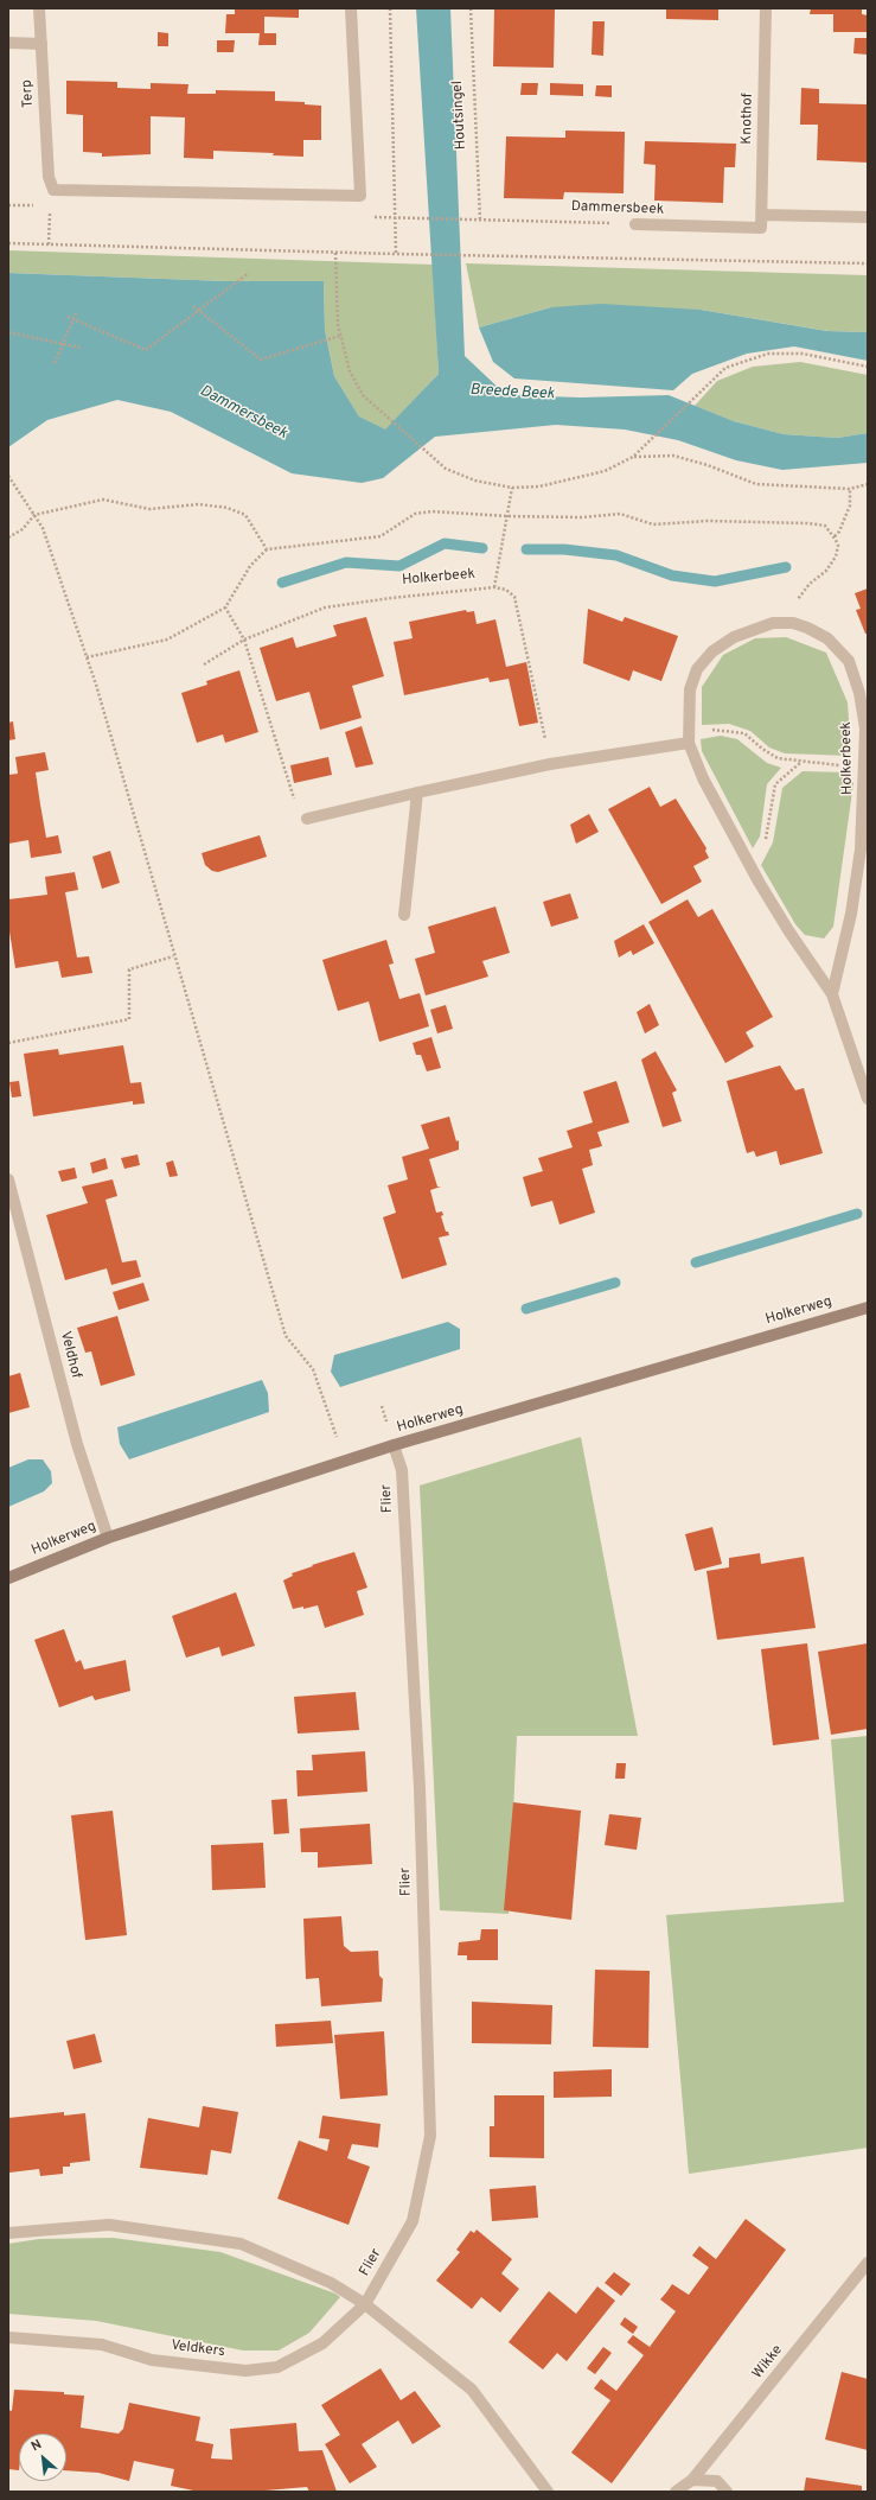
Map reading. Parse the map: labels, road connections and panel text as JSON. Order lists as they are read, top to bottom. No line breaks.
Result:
{"streets":{"street":["Terp","Knothof","Dammersbeek","Holkerbeek","Holkerweg","Veldhof","Flier","Veldkers","Wikke"],"path":["Houtsingel"]},"crossings":[["Houtsingel","Dammersbeek"],["Knothof","Dammersbeek"],["Holkerweg","Veldhof"],["Holkerweg","Flier"],["Flier","Veldkers"]],"water":["Breede Beek","Dammersbeek"],"north":"top left"}
